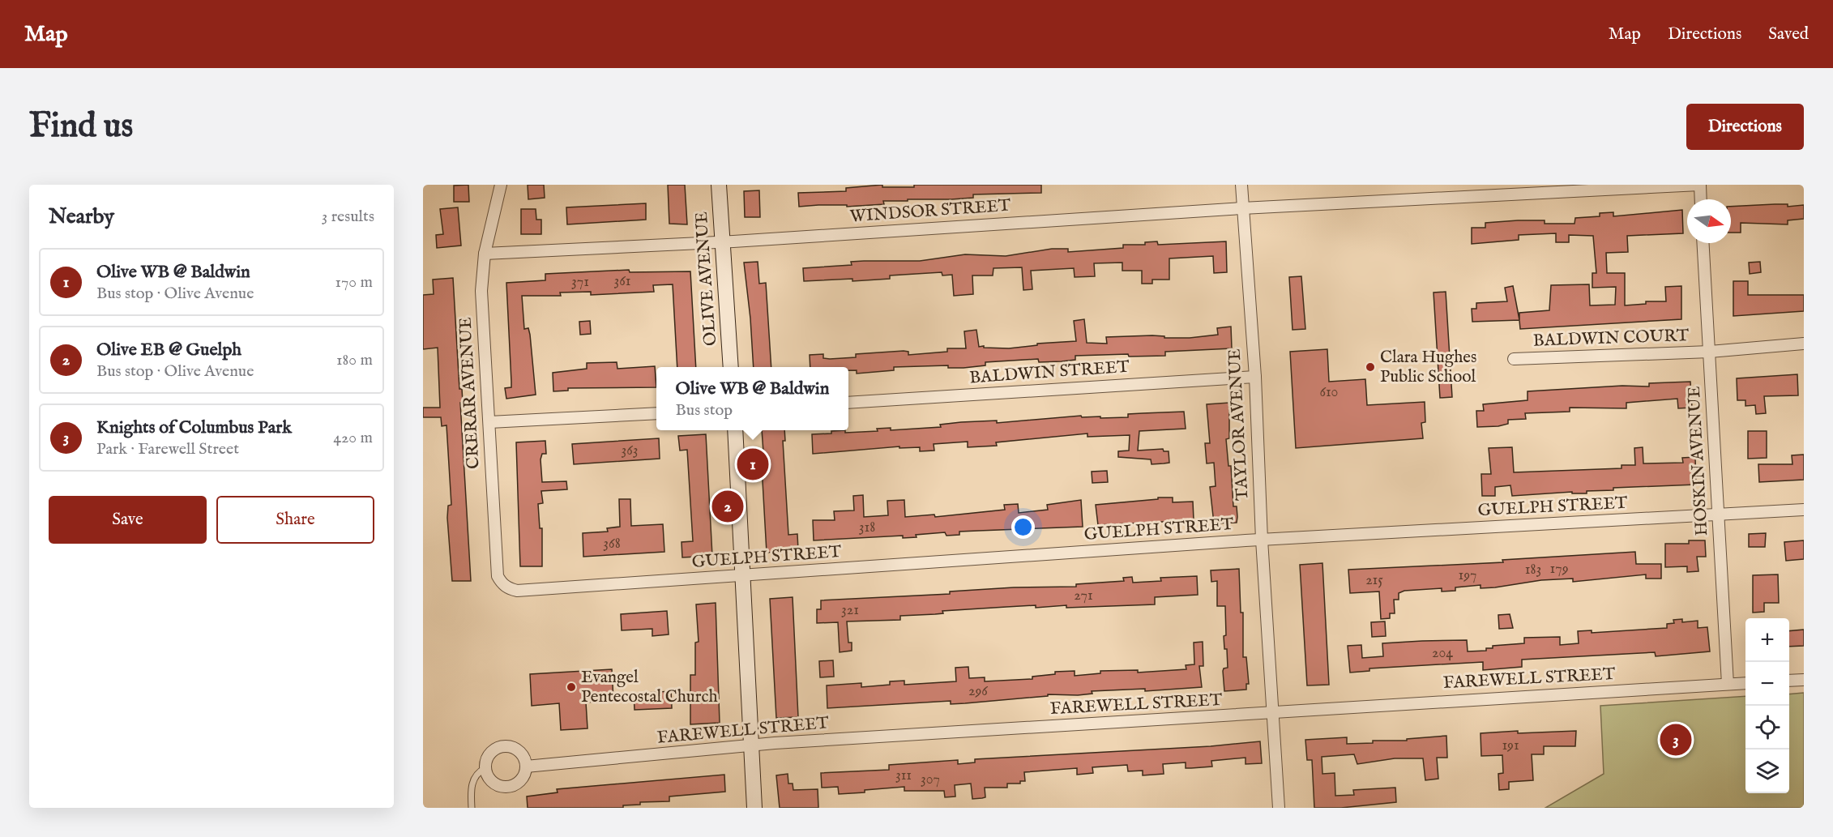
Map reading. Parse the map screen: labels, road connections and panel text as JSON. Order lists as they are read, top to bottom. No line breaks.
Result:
{"streets":{"main road":["OLIVE AVENUE"],"street":["WINDSOR STREET","BALDWIN COURT","BALDWIN STREET","CRERAR AVENUE","TAYLOR AVENUE","HOSKIN AVENUE","GUELPH STREET","FAREWELL STREET"]},"crossings":[["WINDSOR STREET","OLIVE AVENUE"],["WINDSOR STREET","CRERAR AVENUE"],["WINDSOR STREET","TAYLOR AVENUE"],["BALDWIN COURT","HOSKIN AVENUE"],["BALDWIN STREET","TAYLOR AVENUE"],["CRERAR AVENUE","GUELPH STREET"],["TAYLOR AVENUE","GUELPH STREET"],["TAYLOR AVENUE","FAREWELL STREET"],["HOSKIN AVENUE","GUELPH STREET"],["HOSKIN AVENUE","FAREWELL STREET"]],"places":["Clara Hughes Public School","Evangel Pentecostal Church"],"house_numbers":["361","371","610","363","318","368","179","183","197","215","271","321","204","296","191","311","307"],"north":"right","page":{"header":"Map","nav":["Map","Directions","Saved"],"buttons":["Directions",["Save","Share"]],"title":"Find us","heading":["Nearby","3 results"],"list":[{"mark":"1","name":"Olive WB @ Baldwin","note":"Bus stop · Olive Avenue","value":"170 m"},{"mark":"2","name":"Olive EB @ Guelph","note":"Bus stop · Olive Avenue","value":"180 m"},{"mark":"3","name":"Knights of Columbus Park","note":"Park · Farewell Street","value":"420 m"}],"popup":["Olive WB @ Baldwin","Bus stop"],"pins":["1","2","3"],"map_buttons":["+","−"]}}
